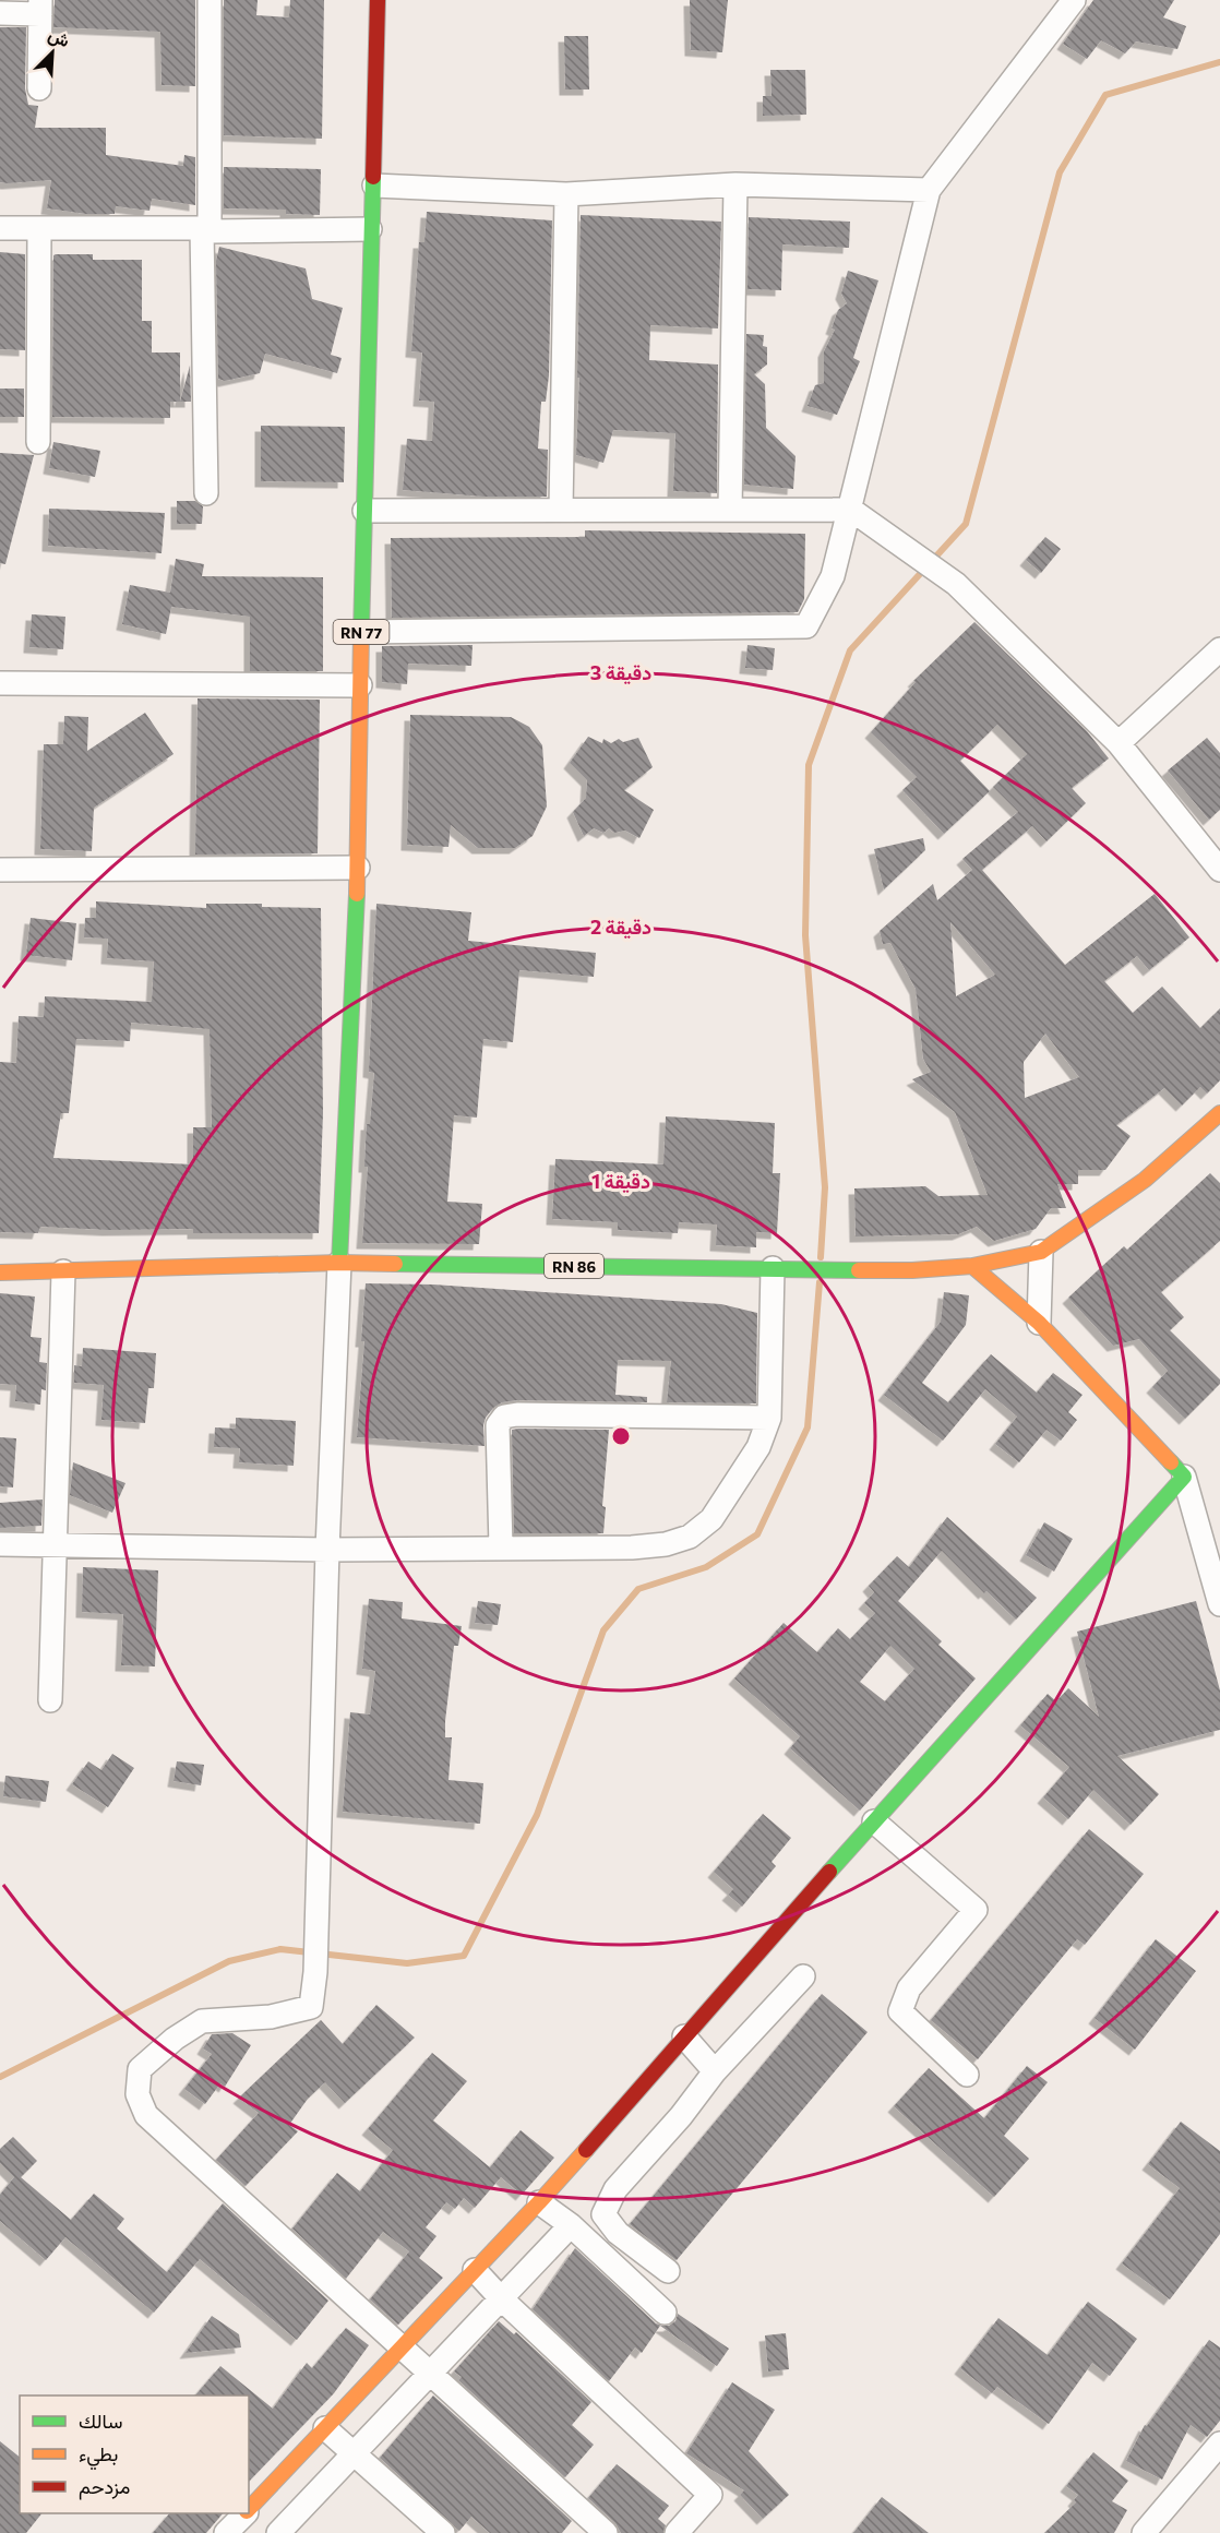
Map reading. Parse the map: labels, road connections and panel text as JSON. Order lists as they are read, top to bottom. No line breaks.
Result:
{"streets":{"main road":["RN 77","RN 86"]},"crossings":[["RN 77","RN 86"]],"legend":["سالك","بطيء","مزدحم"],"north":"top right","rings":["3 دقيقة","2 دقيقة","1 دقيقة"]}
